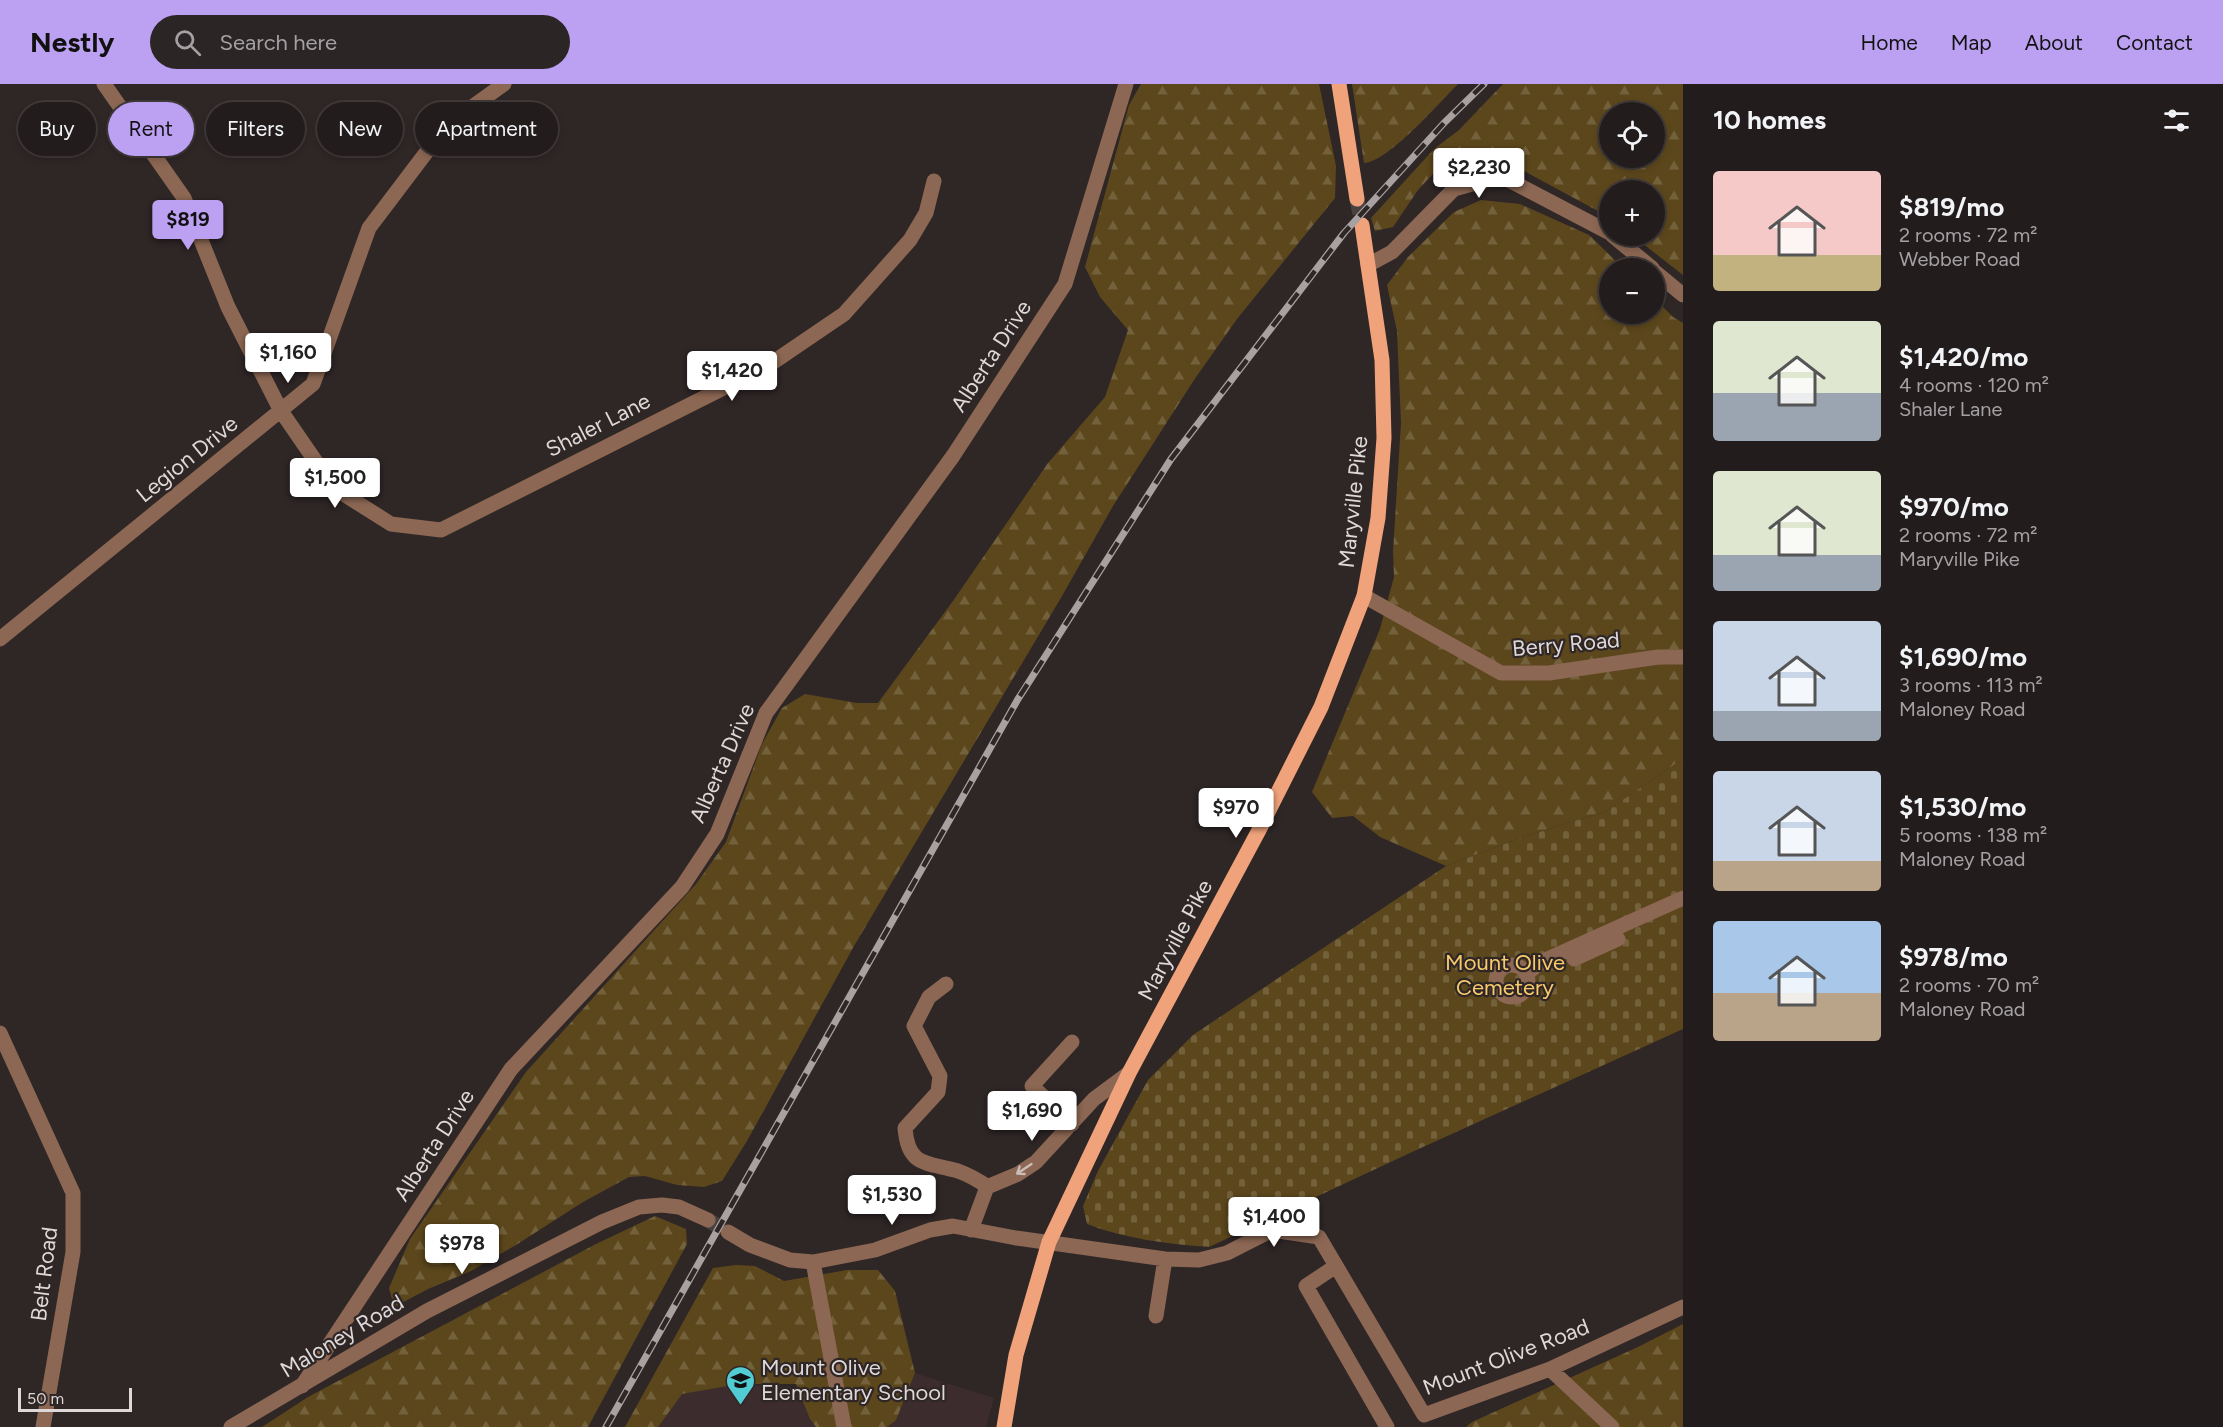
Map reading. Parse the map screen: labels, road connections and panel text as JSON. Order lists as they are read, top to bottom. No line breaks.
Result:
{"streets":{"main road":["Maryville Pike"],"street":["Alberta Drive","Shaler Lane","Legion Drive","Berry Road","Belt Road","Maloney Road","Mount Olive Road"]},"crossings":[["Alberta Drive","Maloney Road"],["Shaler Lane","Legion Drive"],["Maryville Pike","Berry Road"],["Maryville Pike","Mount Olive Road"]],"parks":["Mount Olive Cemetery"],"places":{"school or university":["Mount Olive Elementary School"]},"scale_bar":"50 m","page":{"header":"Nestly","search":"Search here","nav":["Home","Map","About","Contact"],"heading":"10 homes","map_buttons":["+","−"],"chip":["Buy","Rent","Filters","New","Apartment"],"price":["$2,230","$819","$1,160","$1,420","$1,500","$970","$1,690","$1,530","$1,400","$978"],"list":[{"name":"$819/mo","note":"2 rooms · 72 m² · Webber Road"},{"name":"$1,420/mo","note":"4 rooms · 120 m² · Shaler Lane"},{"name":"$970/mo","note":"2 rooms · 72 m² · Maryville Pike"},{"name":"$1,690/mo","note":"3 rooms · 113 m² · Maloney Road"},{"name":"$1,530/mo","note":"5 rooms · 138 m² · Maloney Road"},{"name":"$978/mo","note":"2 rooms · 70 m² · Maloney Road"}],"scale":"50 m"}}
